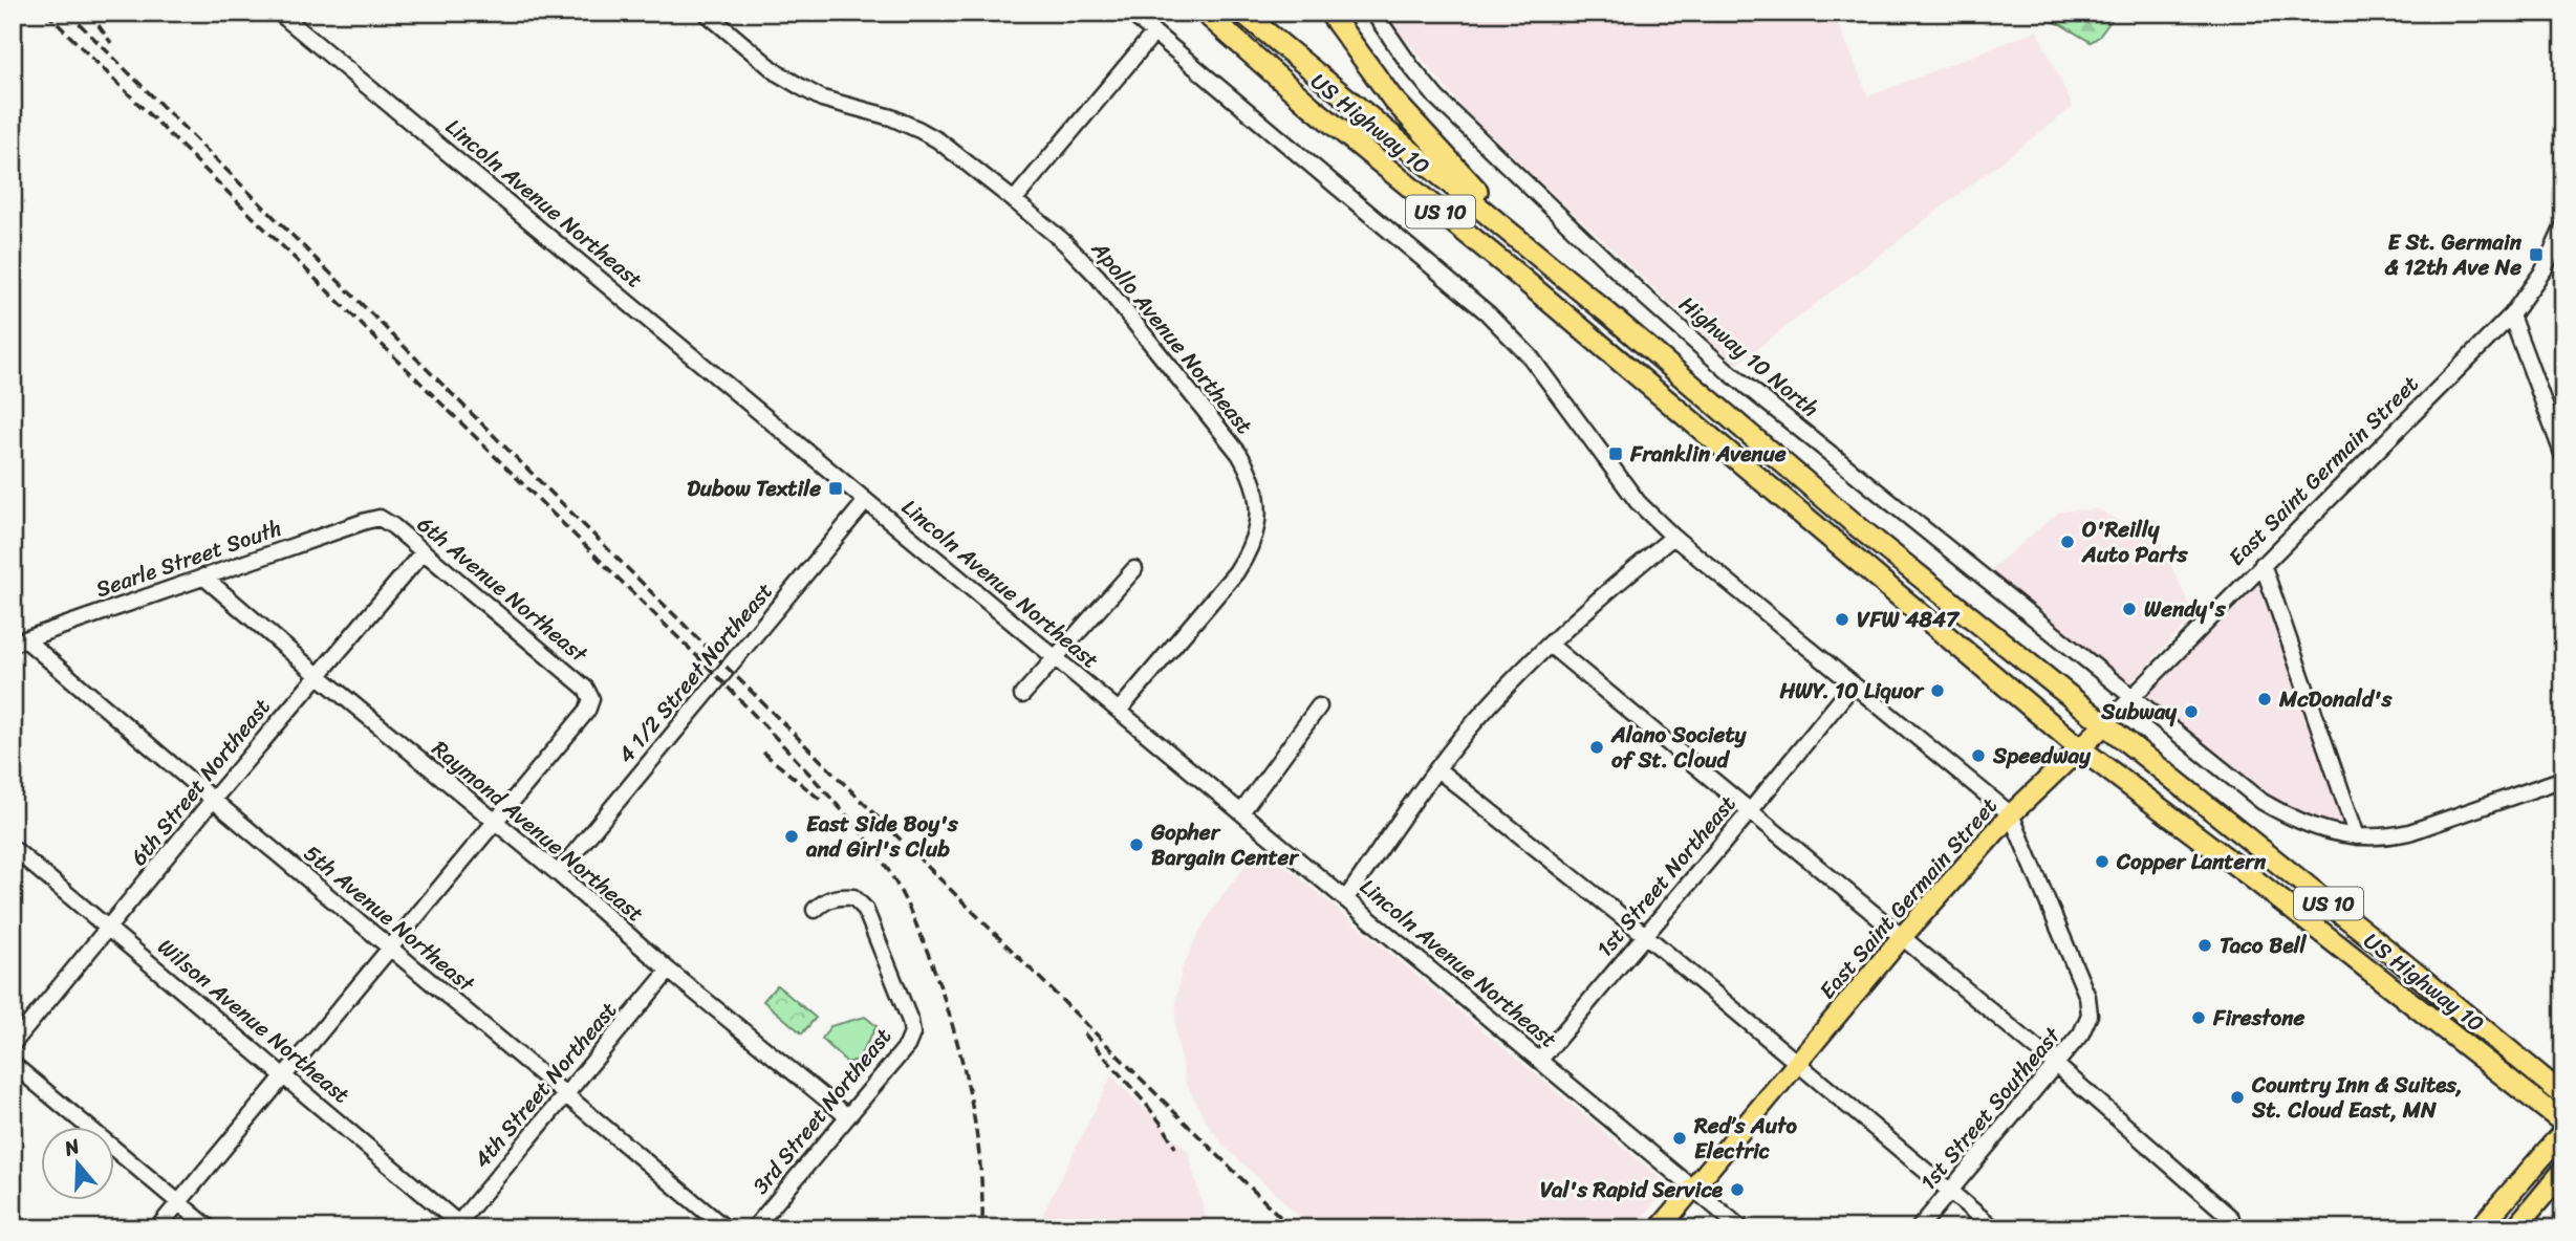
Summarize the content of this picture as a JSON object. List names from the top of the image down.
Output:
{
  "streets": {
    "highway": ["US Highway 10", "US 10"],
    "main road": ["East Saint Germain Street"],
    "street": [
      "Lincoln Avenue Northeast",
      "Apollo Avenue Northeast",
      "Highway 10 North",
      "Searle Street South",
      "6th Avenue Northeast",
      "4 1/2 Street Northeast",
      "6th Street Northeast",
      "Raymond Avenue Northeast",
      "1st Street Northeast",
      "5th Avenue Northeast",
      "Wilson Avenue Northeast",
      "4th Street Northeast",
      "1st Street Southeast",
      "3rd Street Northeast"
    ]
  },
  "crossings": [
    ["US Highway 10", "US 10"],
    ["US Highway 10", "East Saint Germain Street"],
    ["Lincoln Avenue Northeast", "Apollo Avenue Northeast"],
    ["Lincoln Avenue Northeast", "East Saint Germain Street"],
    ["Lincoln Avenue Northeast", "4 1/2 Street Northeast"],
    ["Lincoln Avenue Northeast", "1st Street Northeast"],
    ["US 10", "East Saint Germain Street"],
    ["Highway 10 North", "East Saint Germain Street"],
    ["East Saint Germain Street", "1st Street Southeast"],
    ["Searle Street South", "6th Avenue Northeast"],
    ["Searle Street South", "Raymond Avenue Northeast"],
    ["Searle Street South", "5th Avenue Northeast"],
    ["6th Avenue Northeast", "6th Street Northeast"],
    ["6th Avenue Northeast", "Raymond Avenue Northeast"],
    ["4 1/2 Street Northeast", "Raymond Avenue Northeast"],
    ["6th Street Northeast", "Raymond Avenue Northeast"],
    ["6th Street Northeast", "5th Avenue Northeast"],
    ["6th Street Northeast", "Wilson Avenue Northeast"],
    ["Raymond Avenue Northeast", "4th Street Northeast"],
    ["Raymond Avenue Northeast", "3rd Street Northeast"],
    ["5th Avenue Northeast", "4th Street Northeast"],
    ["Wilson Avenue Northeast", "4th Street Northeast"]
  ],
  "places": {
    "transit": ["E St. Germain & 12th Ave Ne", "Franklin Avenue", "Dubow Textile"],
    "other": [
      "O'Reilly Auto Parts",
      "Wendy's",
      "VFW 4847",
      "HWY. 10 Liquor",
      "McDonald's",
      "Subway",
      "Alano Society of St. Cloud",
      "Speedway",
      "East Side Boy's and Girl's Club",
      "Gopher Bargain Center",
      "Copper Lantern",
      "Taco Bell",
      "Firestone",
      "Country Inn & Suites, St. Cloud East, MN",
      "Red’s Auto Electric",
      "Val's Rapid Service"
    ]
  },
  "north": "top"
}
